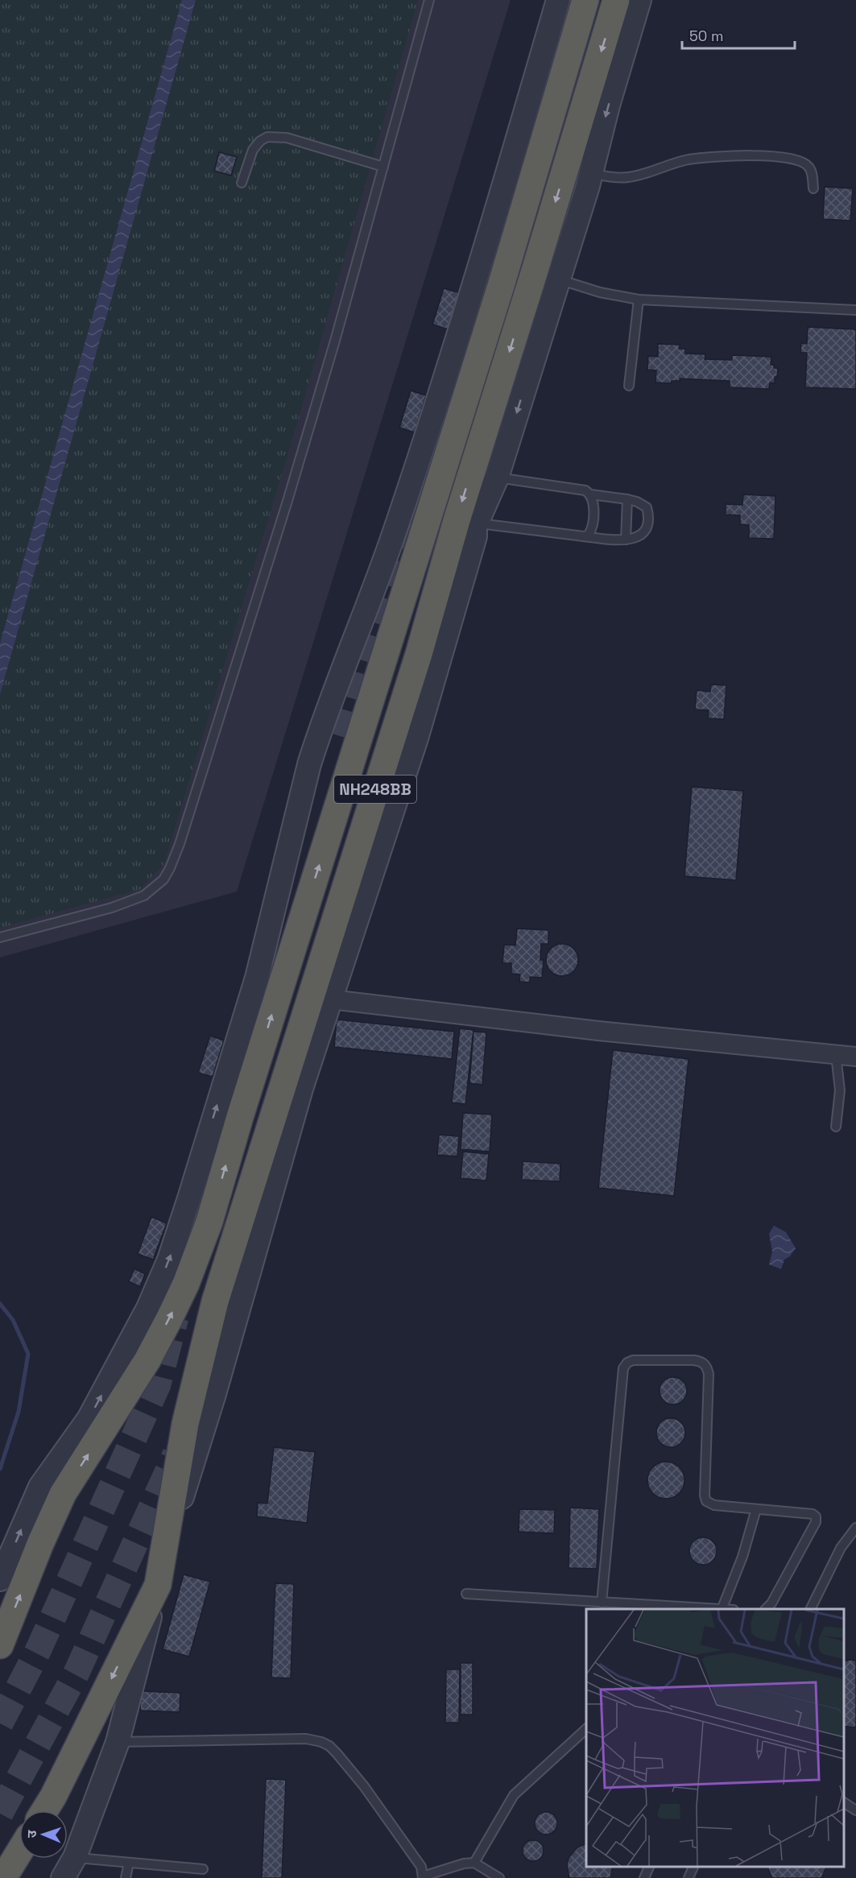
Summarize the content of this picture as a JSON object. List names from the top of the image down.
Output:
{
  "streets": {
    "highway": ["NH248BB"]
  },
  "scale_bar": "50 m",
  "north": "left"
}
